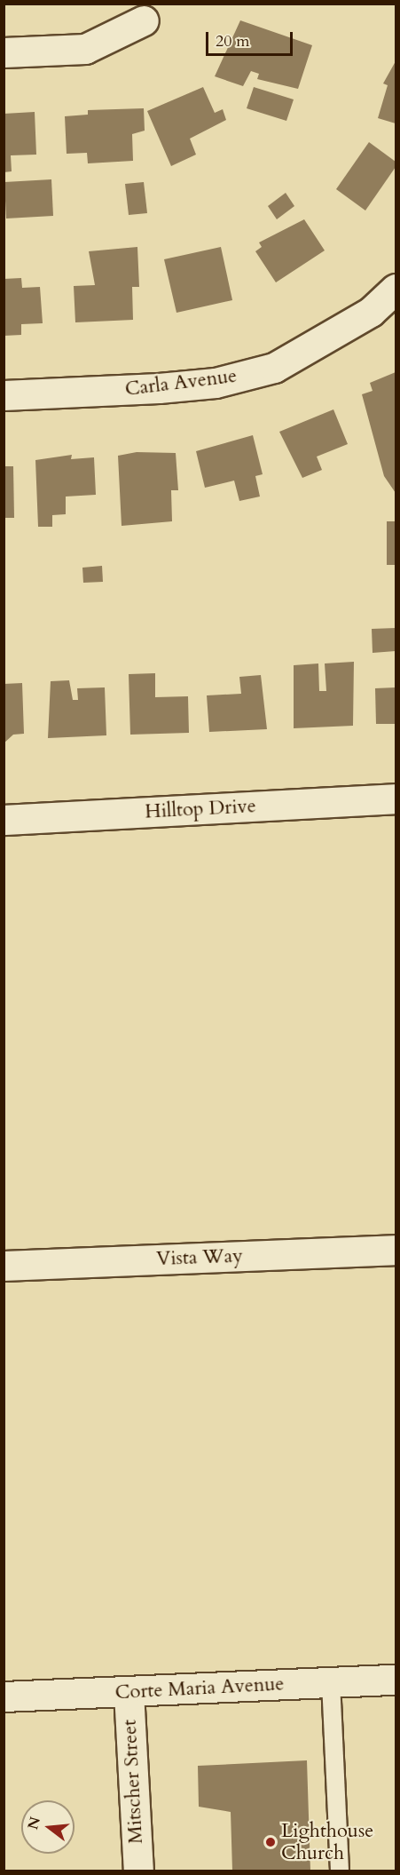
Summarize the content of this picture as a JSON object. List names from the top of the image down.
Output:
{
  "streets": {
    "street": [
      "Carla Avenue",
      "Hilltop Drive",
      "Vista Way",
      "Corte Maria Avenue",
      "Mitscher Street"
    ]
  },
  "crossings": [
    ["Corte Maria Avenue", "Mitscher Street"]
  ],
  "places": ["Lighthouse Church"],
  "scale_bar": "20 m",
  "north": "left"
}
